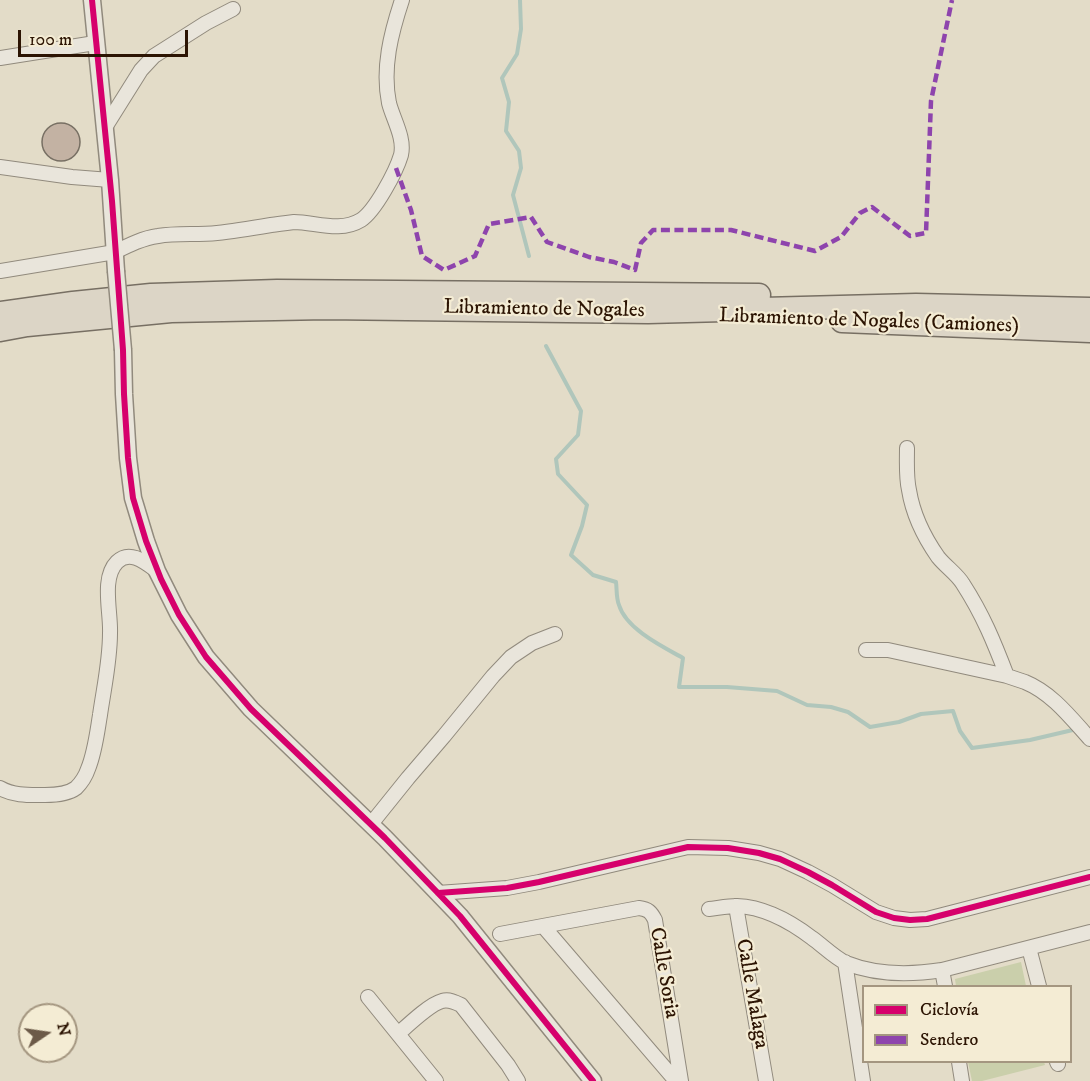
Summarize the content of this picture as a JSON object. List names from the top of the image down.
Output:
{
  "streets": {
    "highway": ["Libramiento de Nogales", "Libramiento de Nogales (Camiones)"],
    "street": ["Calle Soria", "Calle Malaga"]
  },
  "crossings": [
    ["Libramiento de Nogales", "Libramiento de Nogales (Camiones)"]
  ],
  "legend": ["Ciclovía", "Sendero"],
  "scale_bar": "100 m",
  "north": "right"
}
